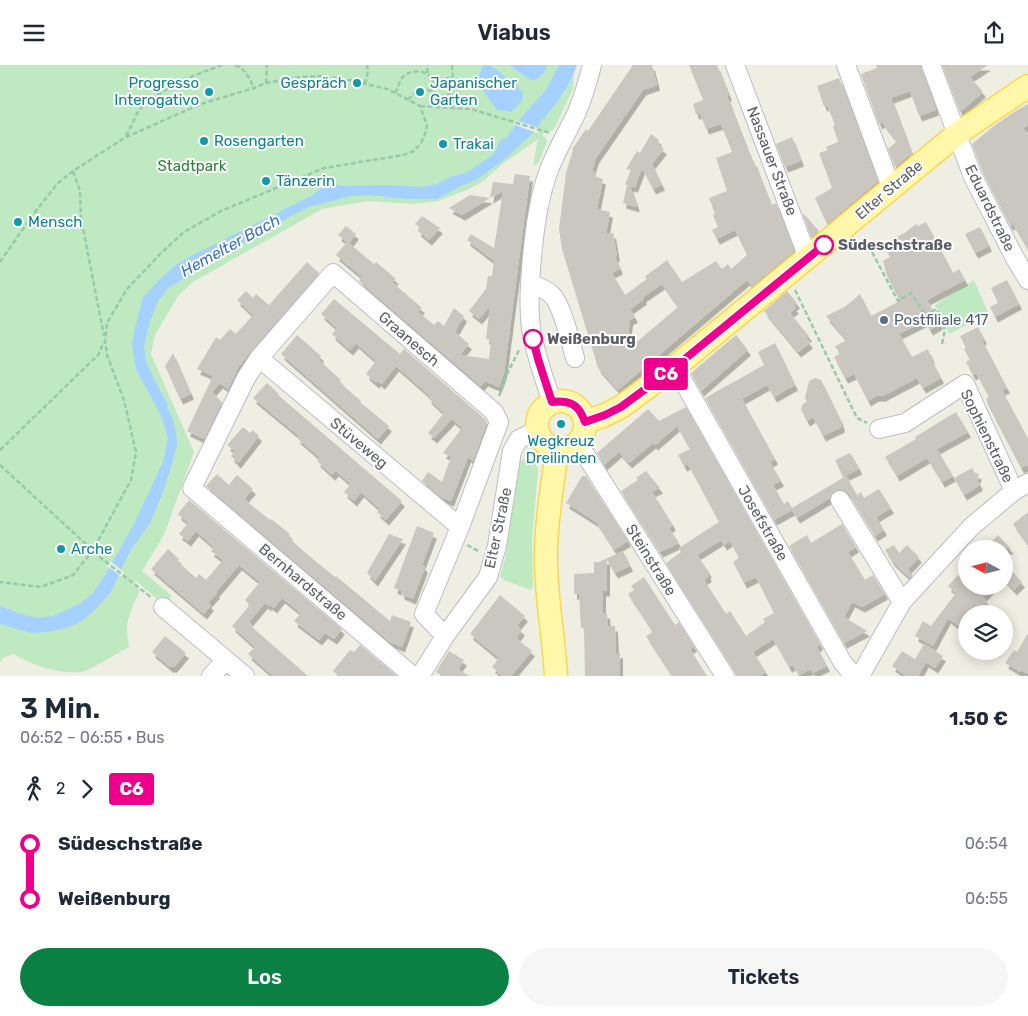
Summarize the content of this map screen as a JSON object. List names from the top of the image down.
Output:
{
  "streets": {
    "main road": ["Elter Straße"],
    "street": [
      "Nassauer Straße",
      "Eduardstraße",
      "Graanesch",
      "Sophienstraße",
      "Stüveweg",
      "Josefstraße",
      "Steinstraße",
      "Bernhardstraße"
    ]
  },
  "crossings": [
    ["Nassauer Straße", "Elter Straße"],
    ["Elter Straße", "Eduardstraße"],
    ["Elter Straße", "Josefstraße"],
    ["Elter Straße", "Steinstraße"],
    ["Graanesch", "Stüveweg"],
    ["Graanesch", "Bernhardstraße"]
  ],
  "water": ["Hemelter Bach"],
  "parks": ["Stadtpark"],
  "places": [
    "Gespräch",
    "Progresso Interogativo",
    "Japanischer Garten",
    "Rosengarten",
    "Trakai",
    "Tänzerin",
    "Mensch",
    "Südeschstraße",
    "Postfiliale 417",
    "Weißenburg",
    "Wegkreuz Dreilinden",
    "Arche"
  ],
  "lines": ["bus line C6"],
  "north": "left",
  "page": {
    "header": "Viabus",
    "on_map": "C6",
    "heading": ["3 Min.", "06:52 – 06:55 · Bus", "1.50 €"],
    "legs": ["2", "C6"],
    "list": [
      {
        "name": "Südeschstraße",
        "value": "06:54"
      },
      {
        "name": "Weißenburg",
        "value": "06:55"
      }
    ],
    "buttons": ["Los", "Tickets"]
  }
}
